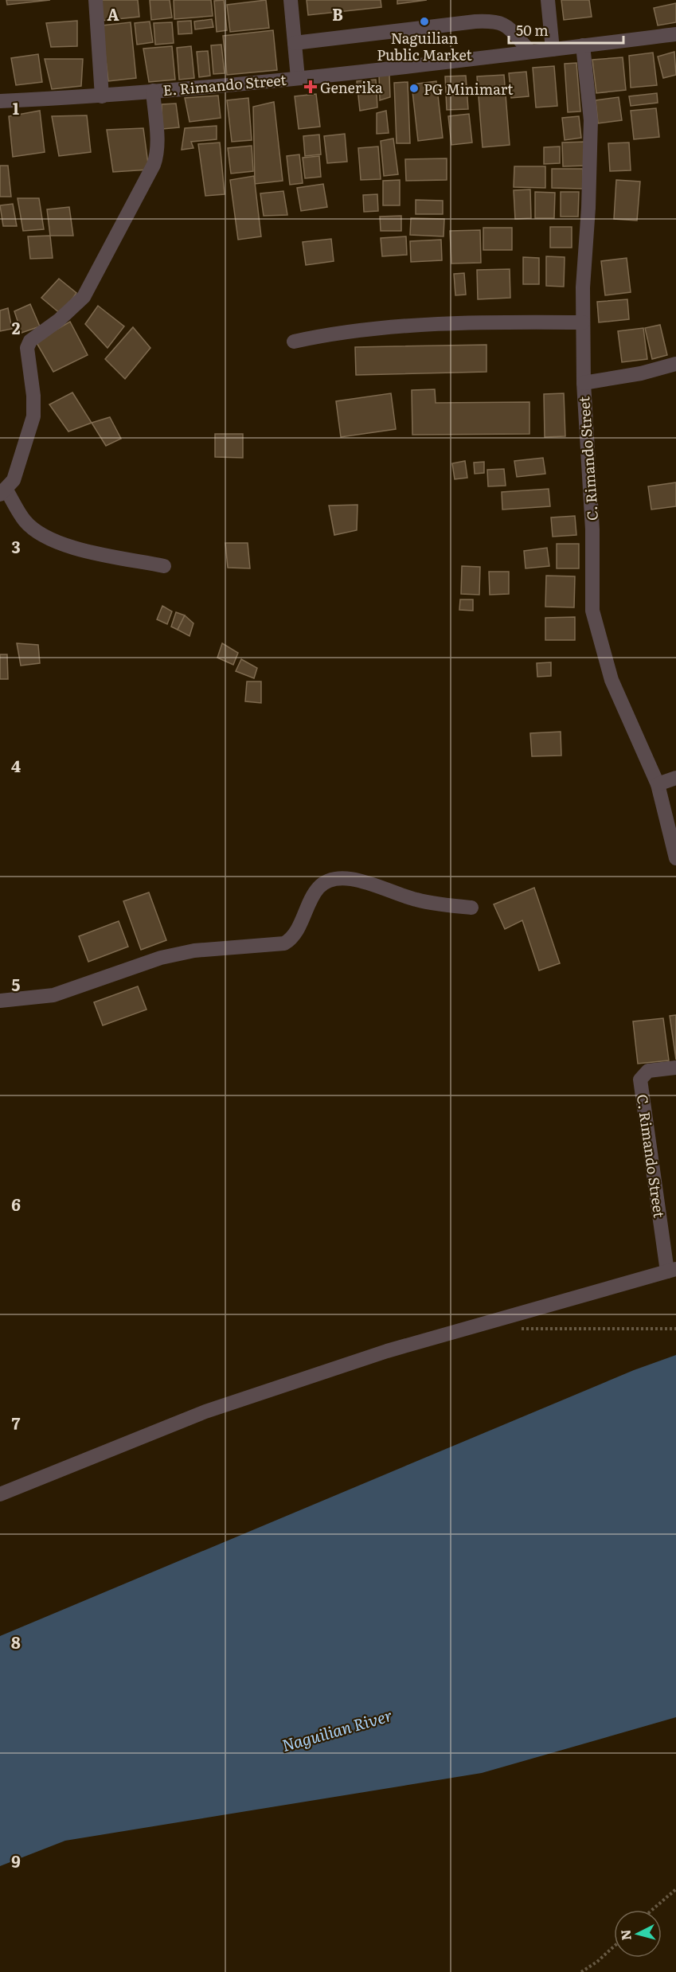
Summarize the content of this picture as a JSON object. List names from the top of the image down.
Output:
{
  "streets": {
    "street": ["E. Rimando Street", "C. Rimando Street"]
  },
  "crossings": [
    ["E. Rimando Street", "C. Rimando Street"]
  ],
  "water": ["Naguilian River"],
  "places": {
    "other": ["Naguilian Public Market", "PG Minimart"],
    "health": ["Generika"]
  },
  "scale_bar": "50 m",
  "north": "left",
  "grid": {
    "columns": ["A", "B"],
    "rows": [
      "1",
      "2",
      "3",
      "4",
      "5",
      "6",
      "7",
      "8",
      "9"
    ]
  }
}
